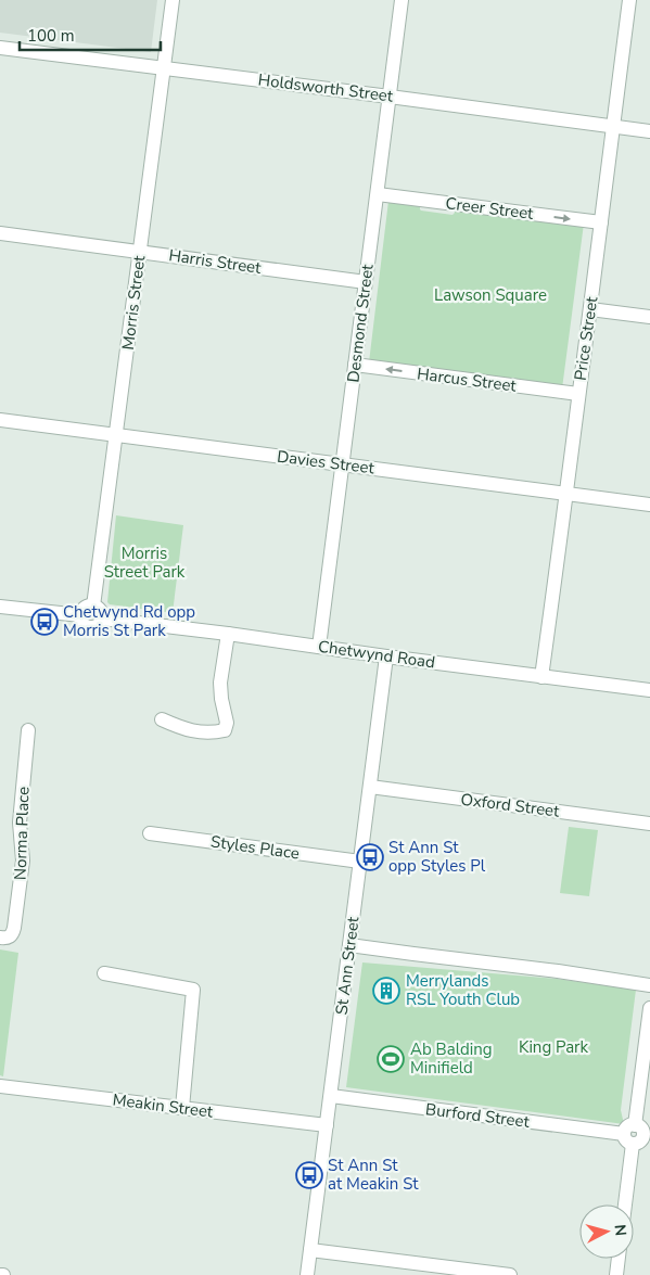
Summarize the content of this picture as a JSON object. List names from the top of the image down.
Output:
{
  "streets": {
    "street": [
      "Holdsworth Street",
      "Creer Street",
      "Harris Street",
      "Morris Street",
      "Desmond Street",
      "Price Street",
      "Harcus Street",
      "Davies Street",
      "Chetwynd Road",
      "Oxford Street",
      "Norma Place",
      "Styles Place",
      "St Ann Street",
      "Meakin Street",
      "Burford Street"
    ]
  },
  "crossings": [
    ["Holdsworth Street", "Morris Street"],
    ["Holdsworth Street", "Desmond Street"],
    ["Holdsworth Street", "Price Street"],
    ["Creer Street", "Desmond Street"],
    ["Creer Street", "Price Street"],
    ["Harris Street", "Morris Street"],
    ["Harris Street", "Desmond Street"],
    ["Morris Street", "Davies Street"],
    ["Morris Street", "Chetwynd Road"],
    ["Desmond Street", "Harcus Street"],
    ["Desmond Street", "Davies Street"],
    ["Desmond Street", "Chetwynd Road"],
    ["Price Street", "Harcus Street"],
    ["Price Street", "Davies Street"],
    ["Price Street", "Chetwynd Road"],
    ["Chetwynd Road", "St Ann Street"],
    ["Oxford Street", "St Ann Street"],
    ["Styles Place", "St Ann Street"],
    ["St Ann Street", "Meakin Street"],
    ["St Ann Street", "Burford Street"]
  ],
  "one_way": ["Creer Street", "Harcus Street"],
  "parks": ["Lawson Square", "Morris Street Park", "King Park"],
  "places": {
    "bus stop": ["Chetwynd Rd opp Morris St Park", "St Ann St opp Styles Pl", "St Ann St at Meakin St"],
    "building": ["Merrylands RSL Youth Club"],
    "sports": ["Ab Balding Minifield"]
  },
  "scale_bar": "100 m",
  "north": "right"
}
